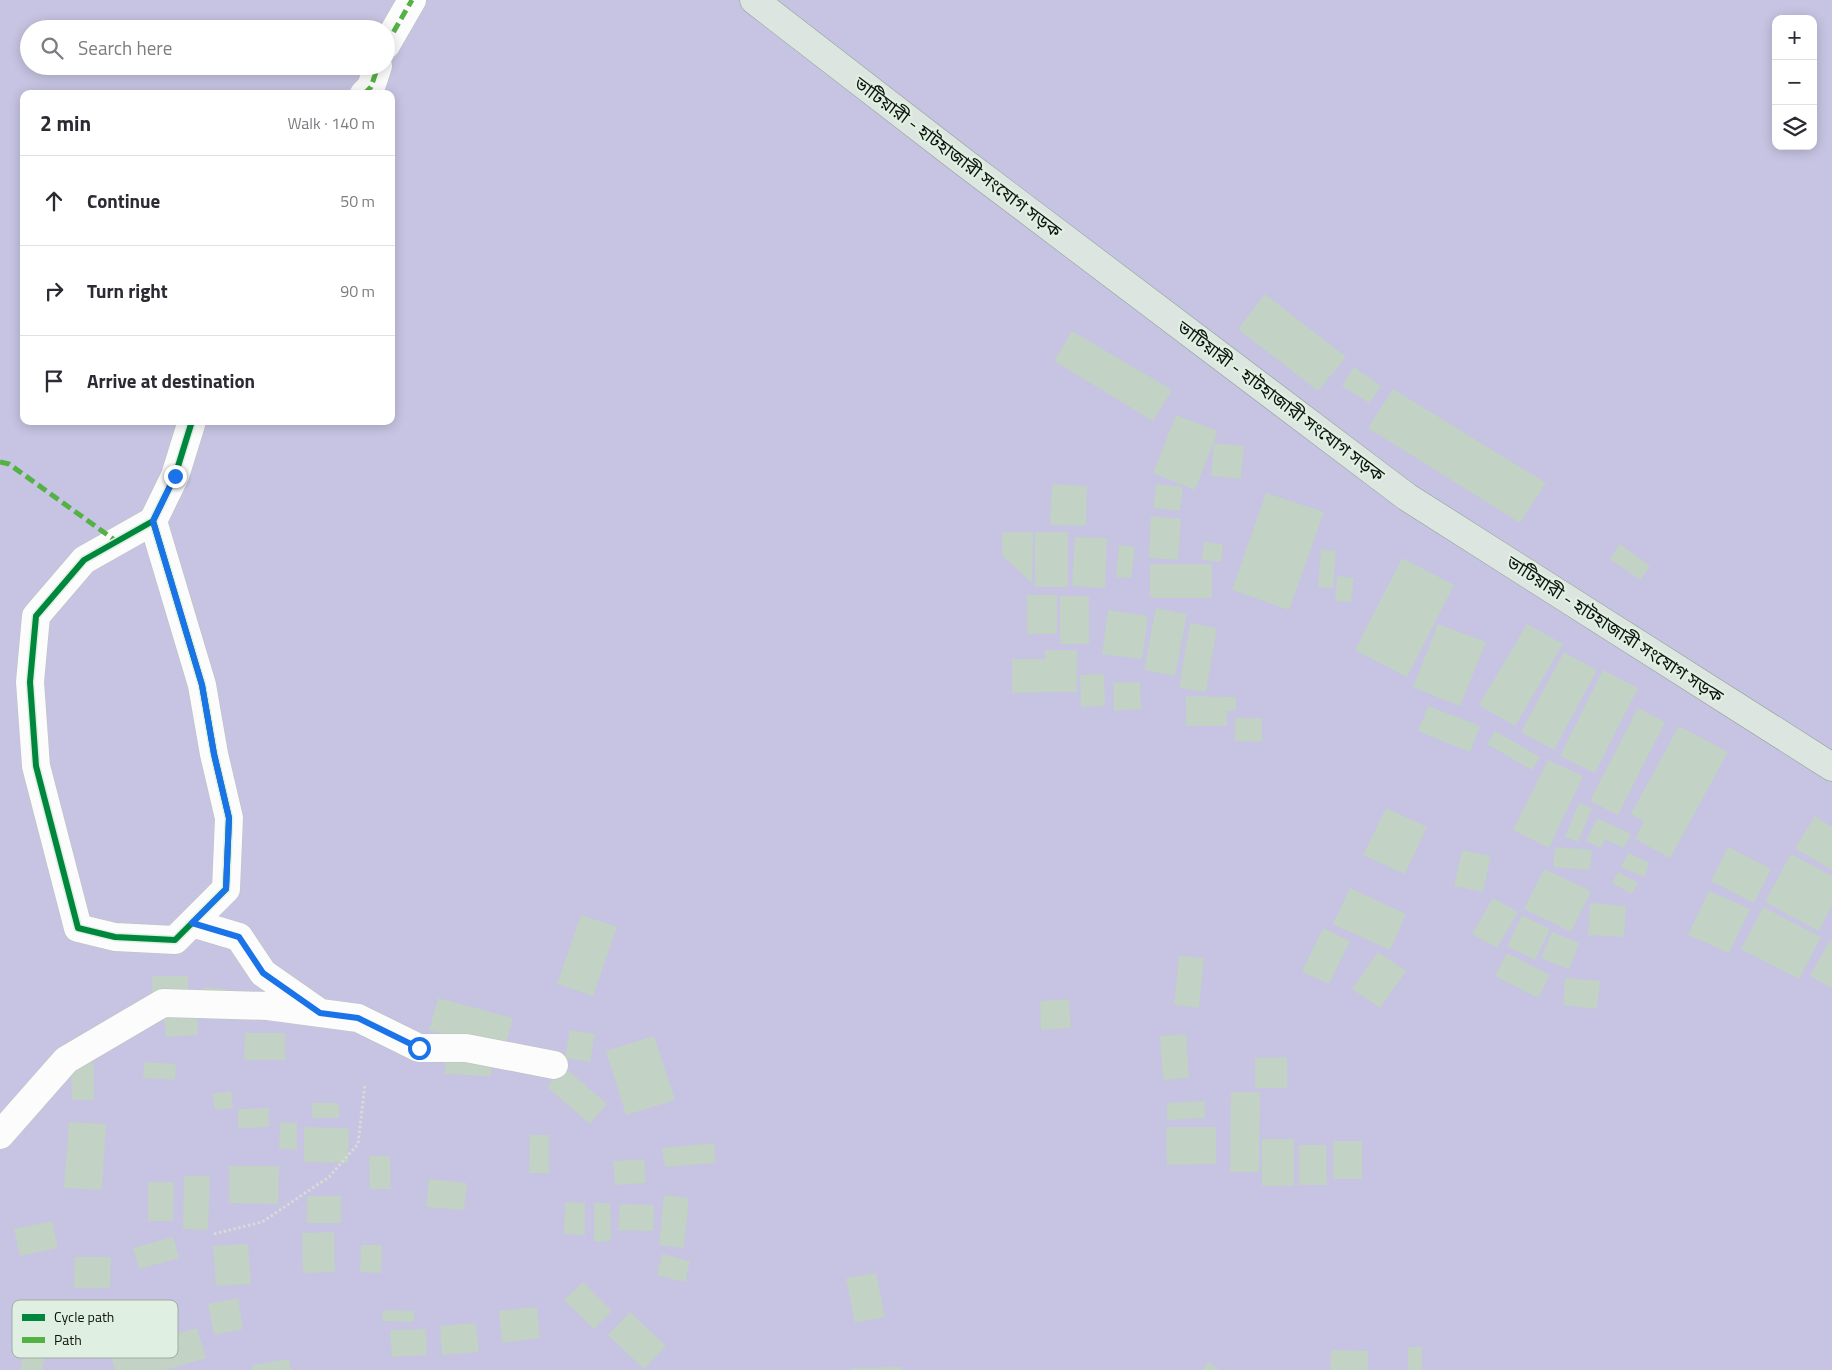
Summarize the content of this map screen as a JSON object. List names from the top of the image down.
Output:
{
  "streets": {
    "main road": ["ভাটিয়ারী - হাটহাজারী সংযোগ সড়ক"]
  },
  "legend": ["Cycle path", "Path"],
  "page": {
    "map_buttons": ["+", "−"],
    "search": "Search here",
    "heading": ["2 min", "Walk · 140 m"],
    "list": [
      ["Continue", "50 m"],
      ["Turn right", "90 m"],
      "Arrive at destination"
    ]
  }
}
